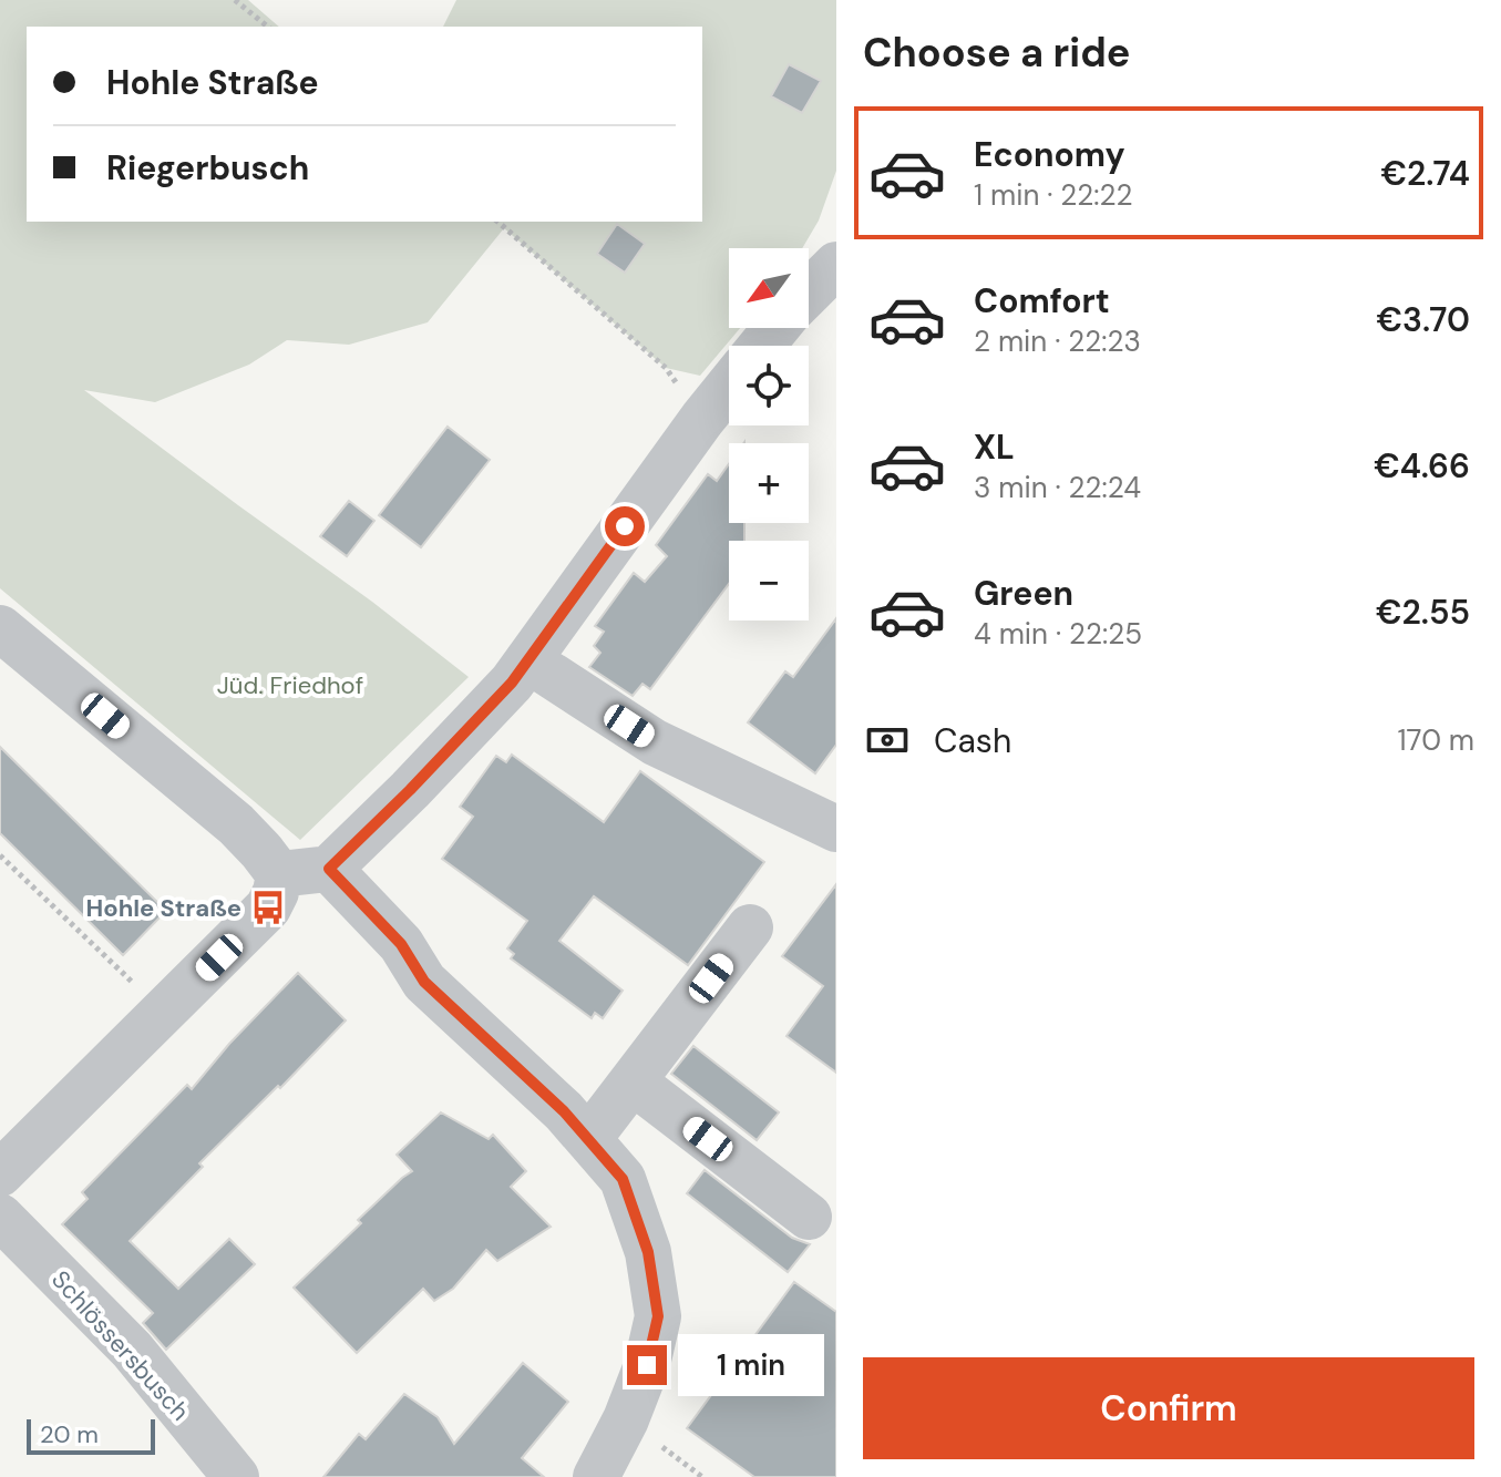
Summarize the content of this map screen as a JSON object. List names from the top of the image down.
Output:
{
  "streets": {
    "street": ["Schlössersbusch"]
  },
  "parks": ["Jüd. Friedhof"],
  "places": {
    "bus stop": ["Hohle Straße"]
  },
  "scale_bar": "20 m",
  "north": "bottom left",
  "page": {
    "heading": "Choose a ride",
    "banner": ["Hohle Straße", "Riegerbusch"],
    "list": [
      {
        "name": "Economy",
        "note": "1 min · 22:22",
        "value": "€2.74"
      },
      {
        "name": "Comfort",
        "note": "2 min · 22:23",
        "value": "€3.70"
      },
      {
        "name": "XL",
        "note": "3 min · 22:24",
        "value": "€4.66"
      },
      {
        "name": "Green",
        "note": "4 min · 22:25",
        "value": "€2.55"
      }
    ],
    "map_buttons": ["+", "−"],
    "pay": ["Cash", "170 m"],
    "bubble": "1 min",
    "buttons": "Confirm",
    "scale": "20 m"
  }
}
